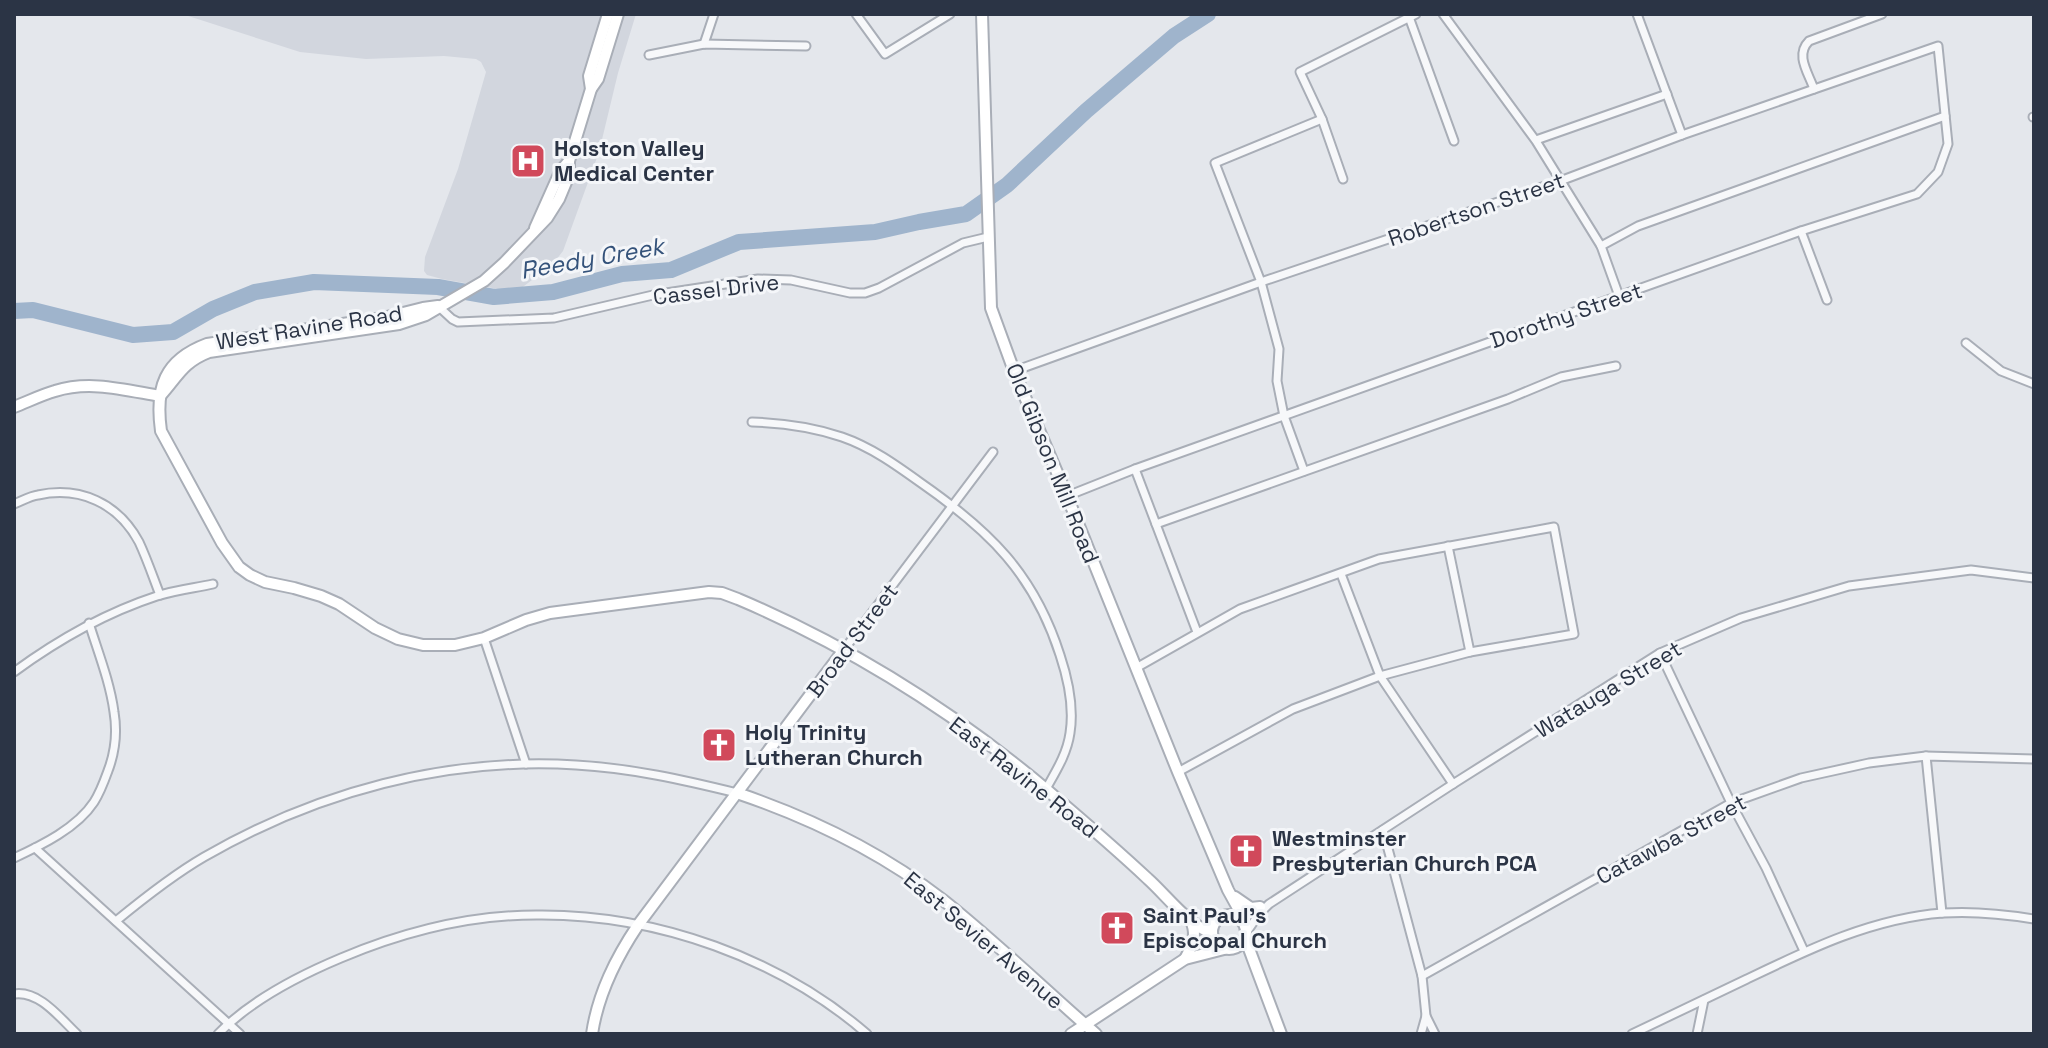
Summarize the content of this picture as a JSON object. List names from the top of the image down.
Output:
{
  "streets": {
    "street": [
      "Robertson Street",
      "Cassel Drive",
      "Dorothy Street",
      "West Ravine Road",
      "Old Gibson Mill Road",
      "Broad Street",
      "Watauga Street",
      "East Ravine Road",
      "Catawba Street",
      "East Sevier Avenue"
    ]
  },
  "crossings": [
    ["Robertson Street", "Dorothy Street"],
    ["Robertson Street", "Old Gibson Mill Road"],
    ["Cassel Drive", "West Ravine Road"],
    ["Cassel Drive", "Old Gibson Mill Road"],
    ["Dorothy Street", "Old Gibson Mill Road"],
    ["Old Gibson Mill Road", "Watauga Street"],
    ["Old Gibson Mill Road", "East Ravine Road"],
    ["Broad Street", "East Ravine Road"],
    ["Broad Street", "East Sevier Avenue"],
    ["Watauga Street", "East Ravine Road"]
  ],
  "water": ["Reedy Creek"],
  "places": {
    "hospital": ["Holston Valley Medical Center"],
    "church": ["Holy Trinity Lutheran Church", "Westminster Presbyterian Church PCA", "Saint Paul's Episcopal Church"]
  }
}
